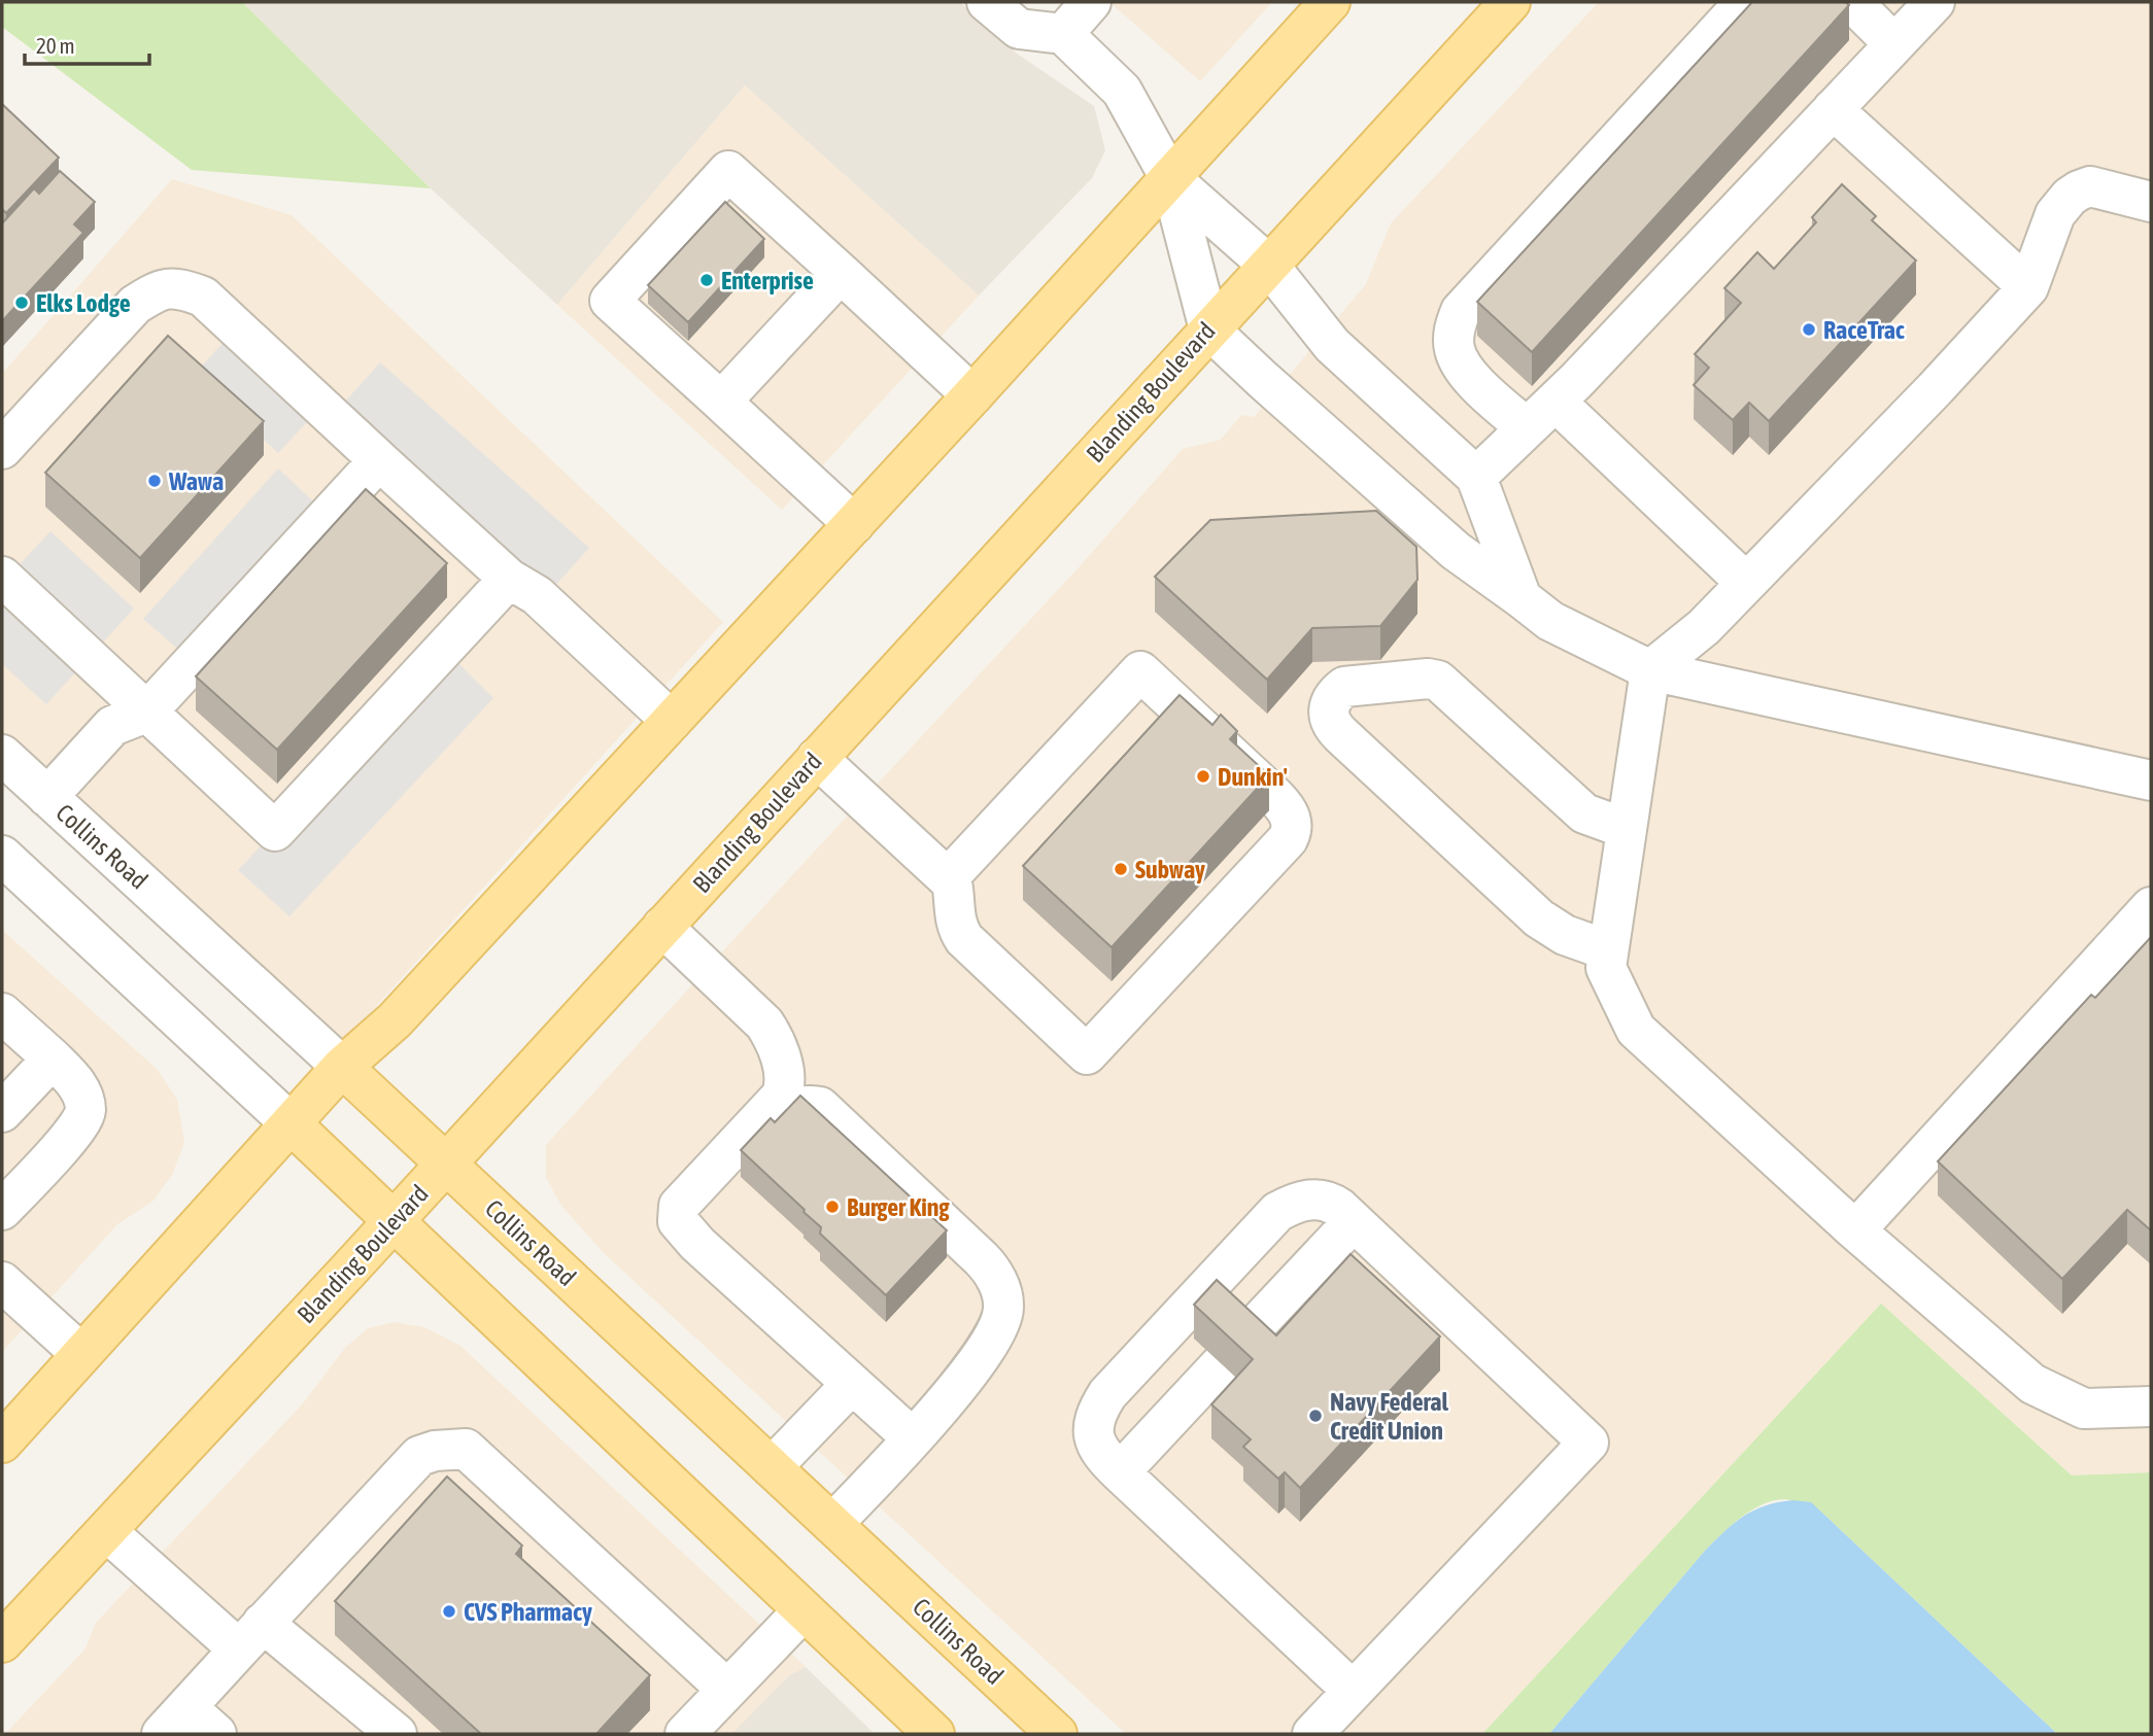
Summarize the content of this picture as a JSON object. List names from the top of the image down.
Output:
{
  "streets": {
    "main road": ["Blanding Boulevard", "Collins Road"]
  },
  "crossings": [
    ["Blanding Boulevard", "Collins Road"]
  ],
  "places": [
    "Enterprise",
    "Elks Lodge",
    "RaceTrac",
    "Wawa",
    "Dunkin'",
    "Subway",
    "Burger King",
    "Navy Federal Credit Union",
    "CVS Pharmacy"
  ],
  "scale_bar": "20 m"
}
